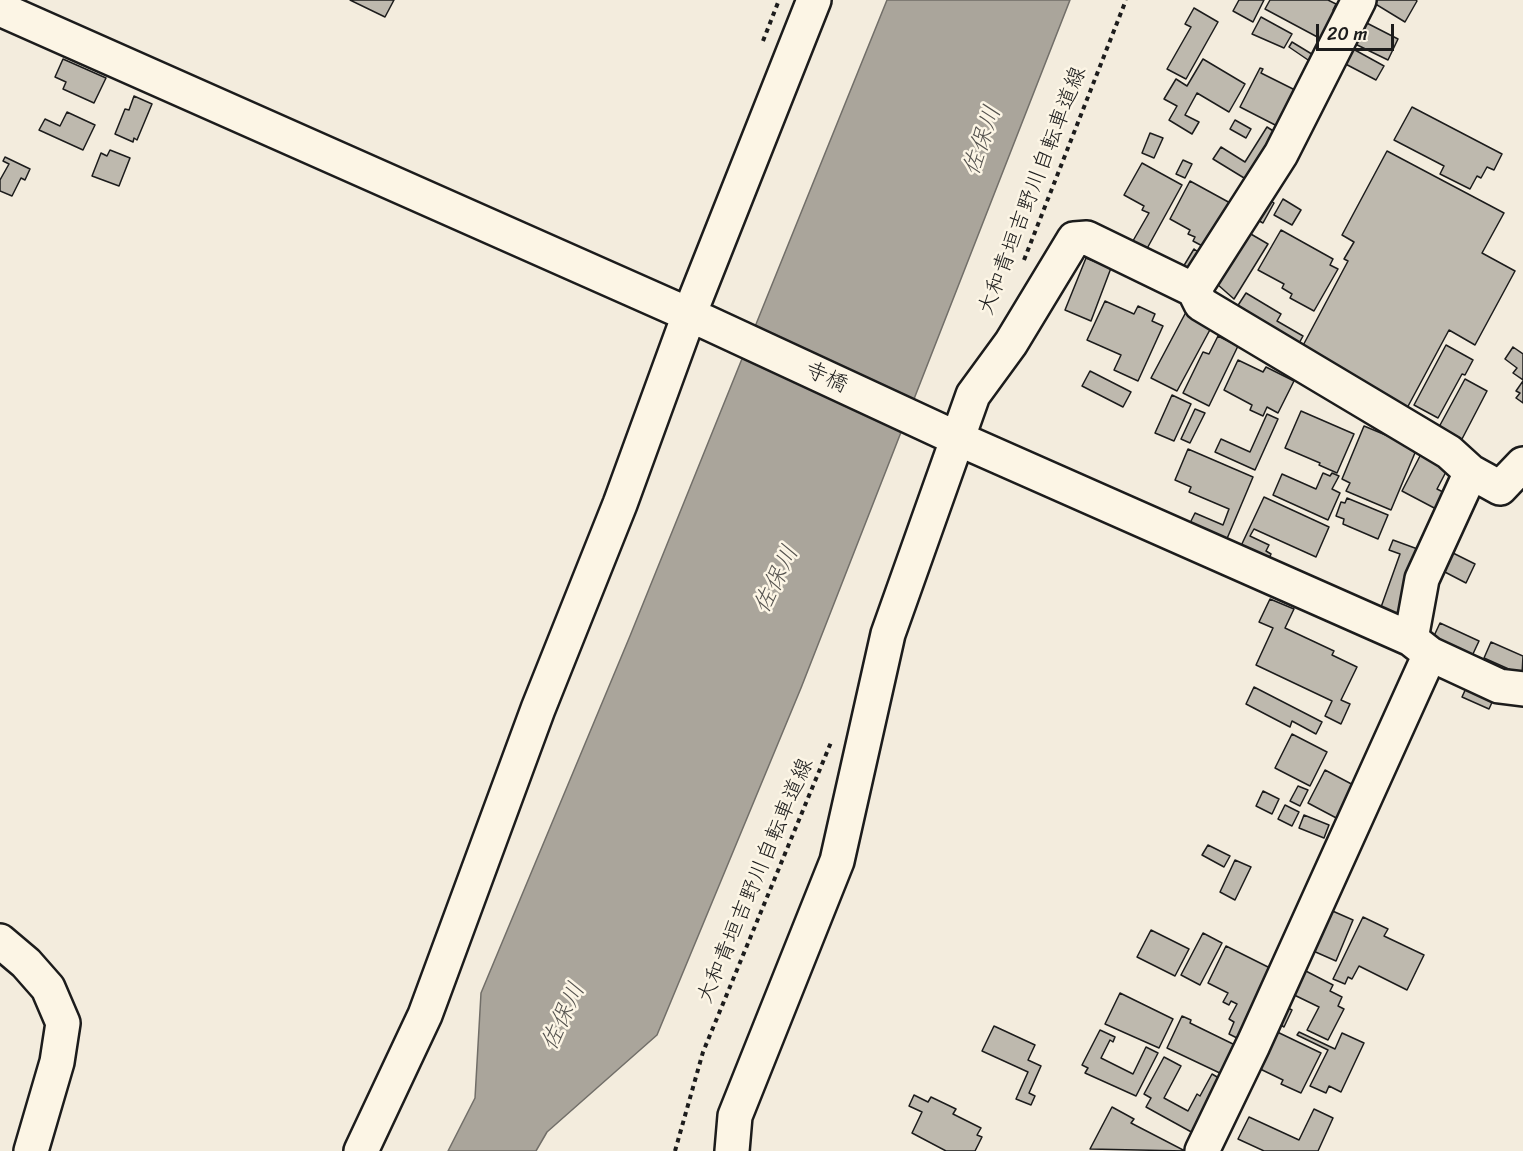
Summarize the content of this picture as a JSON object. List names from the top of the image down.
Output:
{
  "streets": {
    "street": ["寺橋"],
    "path": ["大和青垣吉野川自転車道線"]
  },
  "water": ["佐保川"],
  "scale_bar": "20 m"
}
